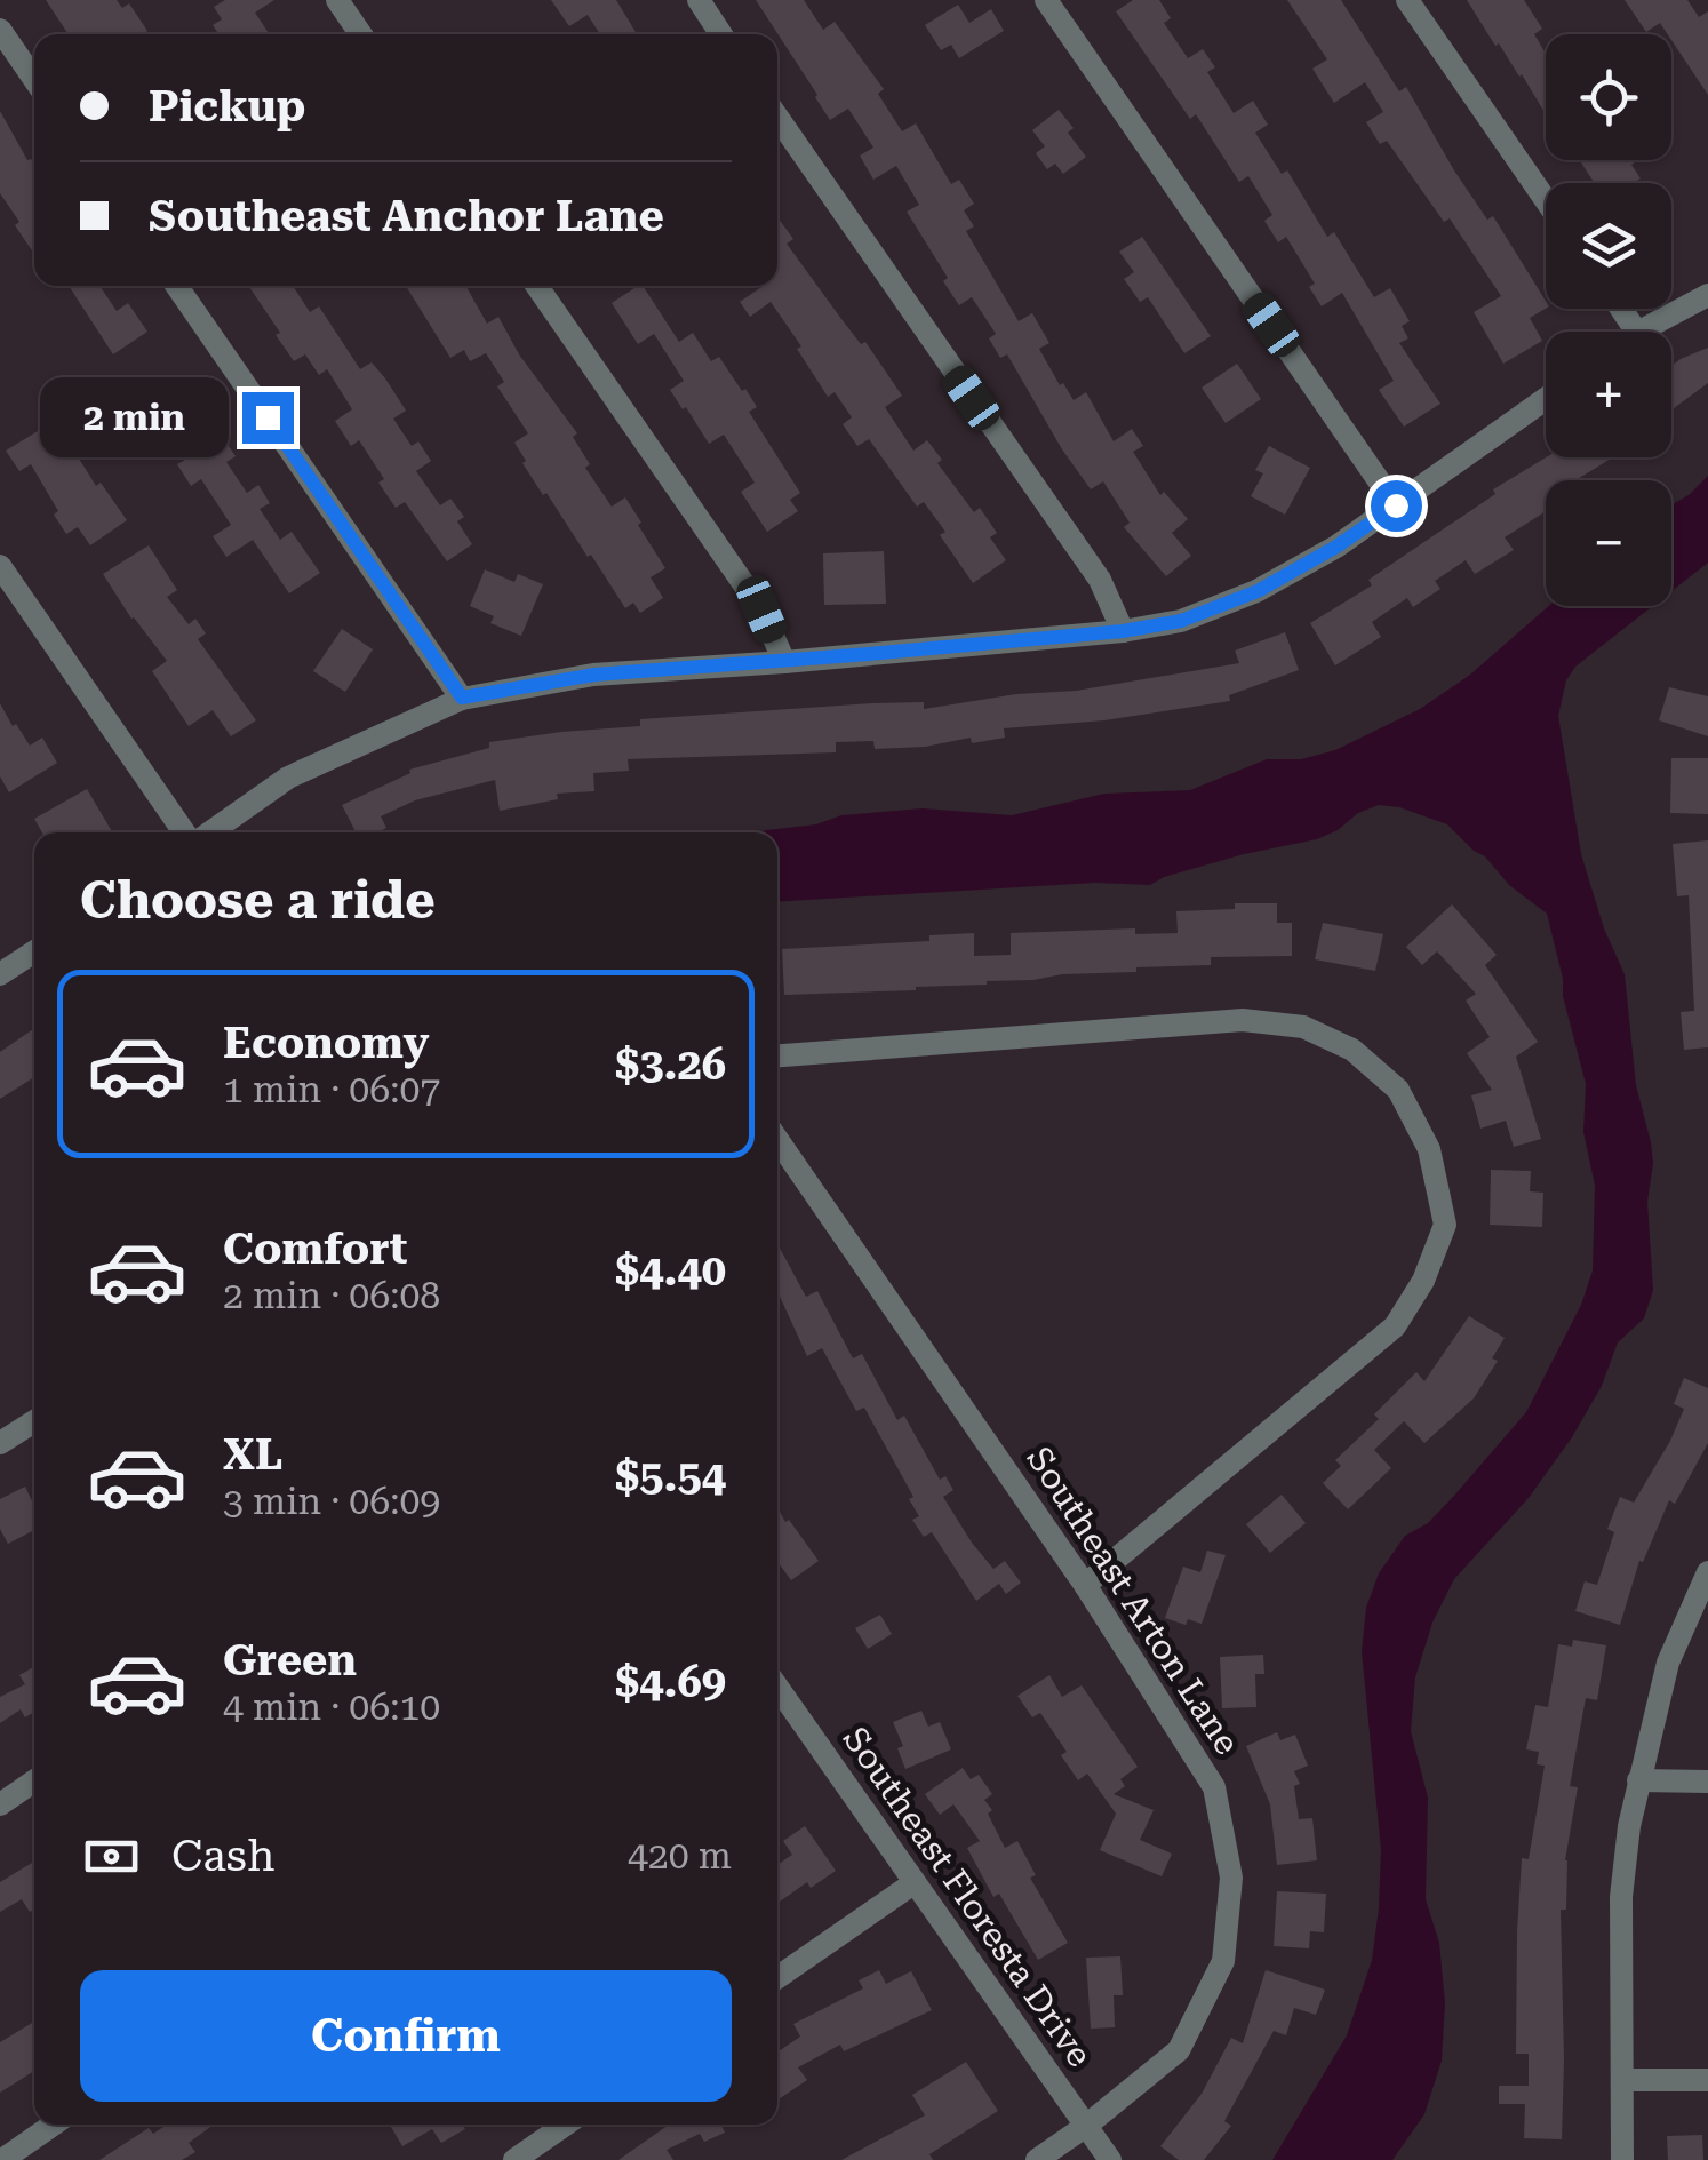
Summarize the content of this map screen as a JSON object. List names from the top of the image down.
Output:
{
  "streets": {
    "street": ["Southeast Arton Lane", "Southeast Floresta Drive"]
  },
  "crossings": [
    ["Southeast Arton Lane", "Southeast Floresta Drive"]
  ],
  "page": {
    "map_buttons": ["+", "−"],
    "banner": ["Pickup", "Southeast Anchor Lane"],
    "bubble": "2 min",
    "heading": "Choose a ride",
    "list": [
      {
        "name": "Economy",
        "note": "1 min · 06:07",
        "value": "$3.26"
      },
      {
        "name": "Comfort",
        "note": "2 min · 06:08",
        "value": "$4.40"
      },
      {
        "name": "XL",
        "note": "3 min · 06:09",
        "value": "$5.54"
      },
      {
        "name": "Green",
        "note": "4 min · 06:10",
        "value": "$4.69"
      }
    ],
    "pay": ["Cash", "420 m"],
    "buttons": "Confirm"
  }
}
